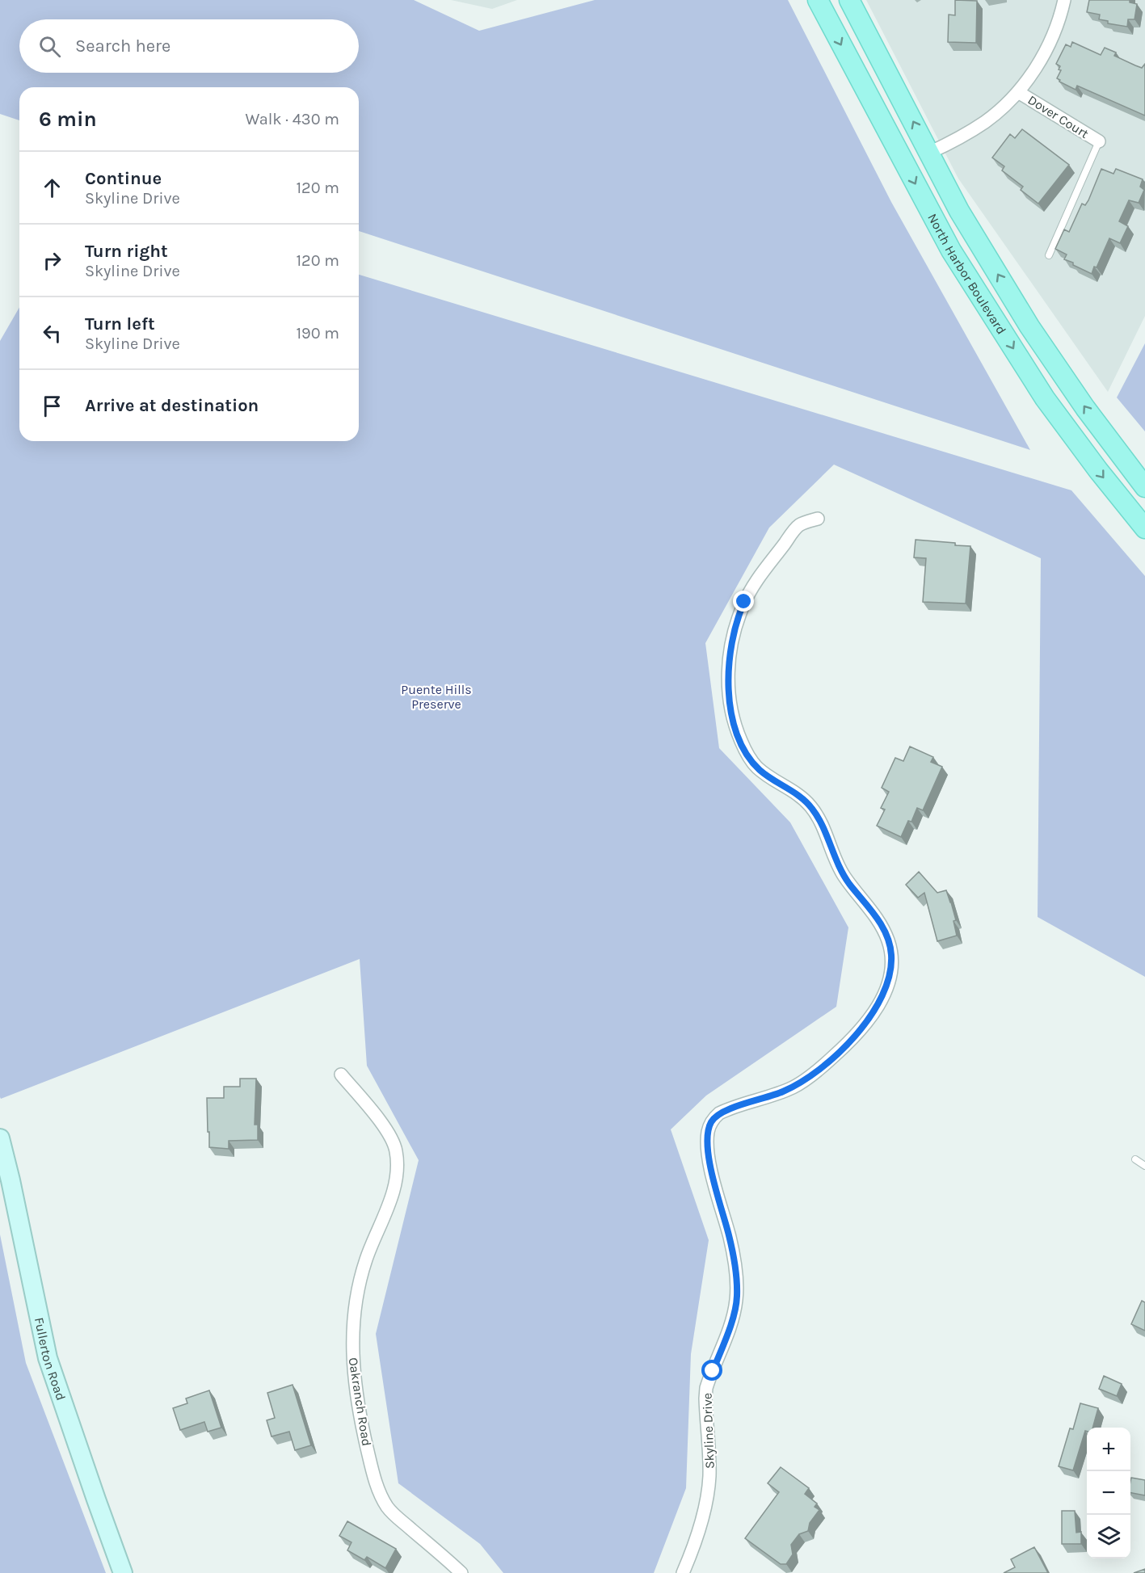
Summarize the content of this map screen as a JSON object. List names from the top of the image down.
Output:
{
  "streets": {
    "main road": ["North Harbor Boulevard"],
    "street": [
      "Dover Court",
      "Fullerton Road",
      "Oakranch Road",
      "Skyline Drive"
    ]
  },
  "parks": ["Puente Hills Preserve"],
  "page": {
    "search": "Search here",
    "heading": ["6 min", "Walk · 430 m"],
    "list": [
      ["Continue", "Skyline Drive", "120 m"],
      ["Turn right", "Skyline Drive", "120 m"],
      ["Turn left", "Skyline Drive", "190 m"],
      "Arrive at destination"
    ],
    "map_buttons": ["+", "−"]
  }
}
